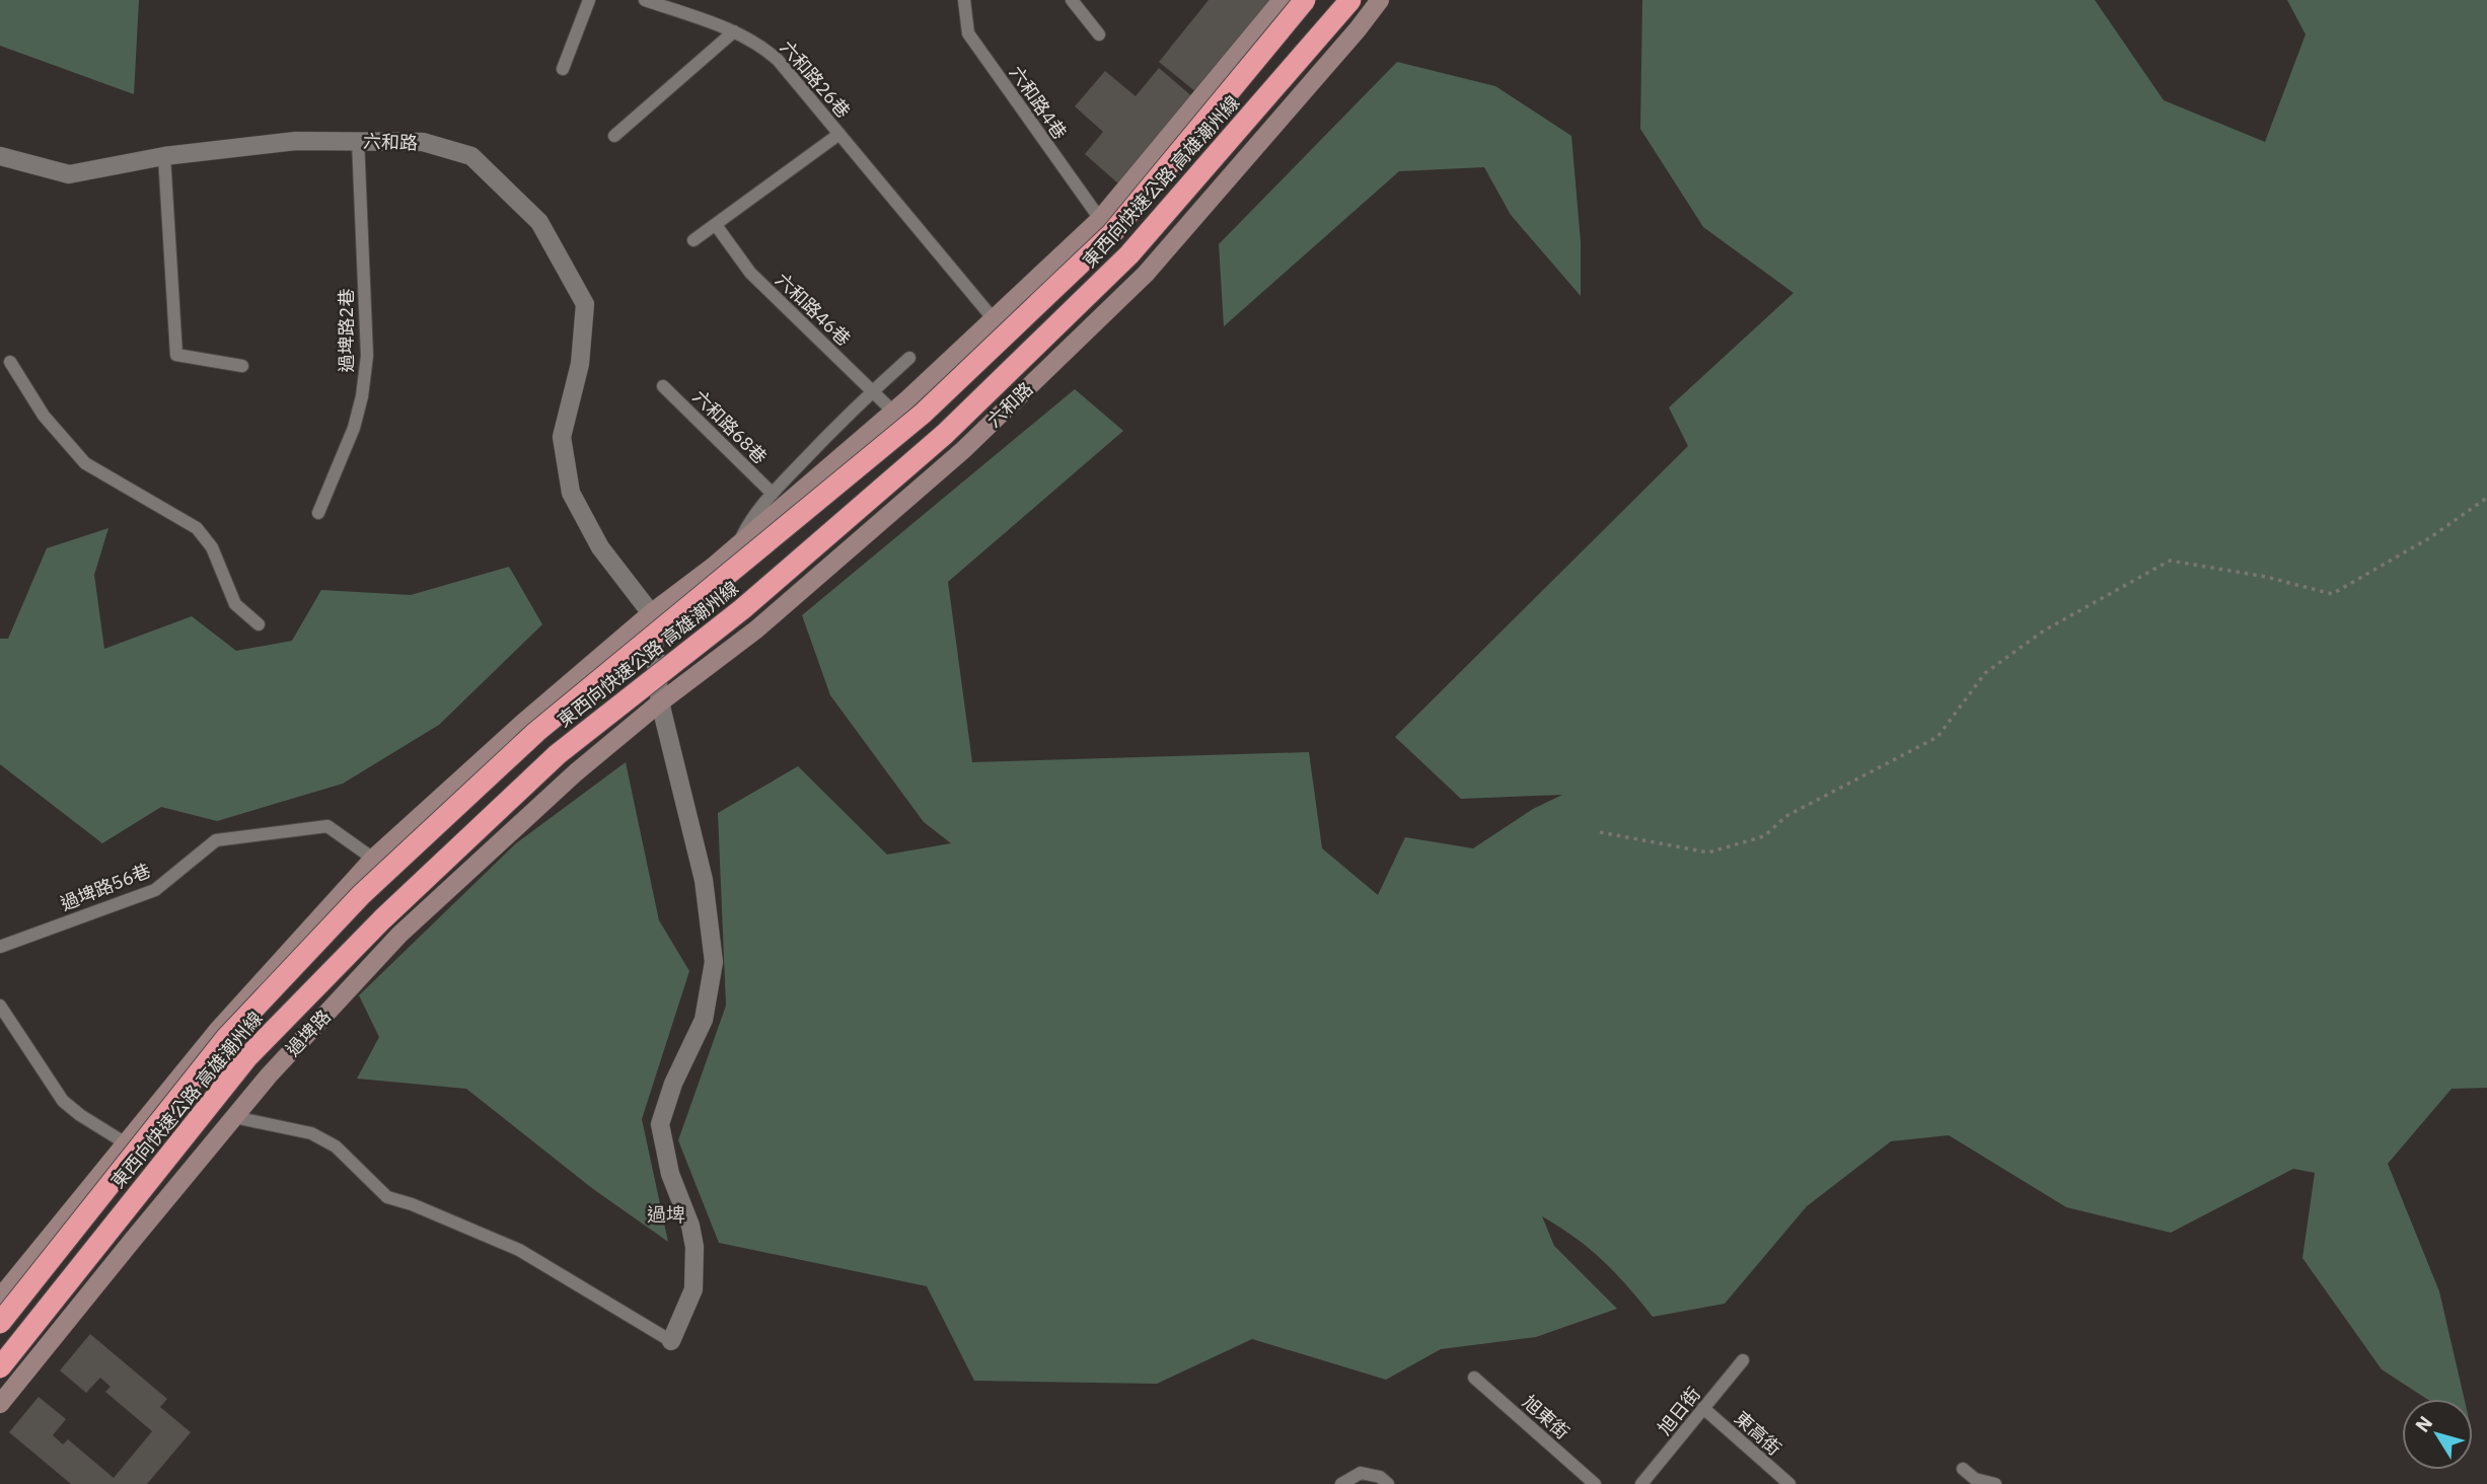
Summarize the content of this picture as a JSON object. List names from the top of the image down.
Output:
{
  "streets": {
    "highway": ["東西向快速公路 高雄潮州線"],
    "main road": ["六和路", "過埤路"],
    "lane": [
      "六和路26巷",
      "六和路4巷",
      "六和路46巷",
      "過埤路2巷",
      "六和路68巷",
      "過埤路56巷",
      "旭日街",
      "旭東街",
      "東高街"
    ]
  },
  "crossings": [
    ["六和路26巷", "六和路46巷"],
    ["六和路", "過埤路2巷"],
    ["六和路", "過埤路"],
    ["旭日街", "東高街"]
  ],
  "districts": ["過埤"],
  "north": "top left"
}
